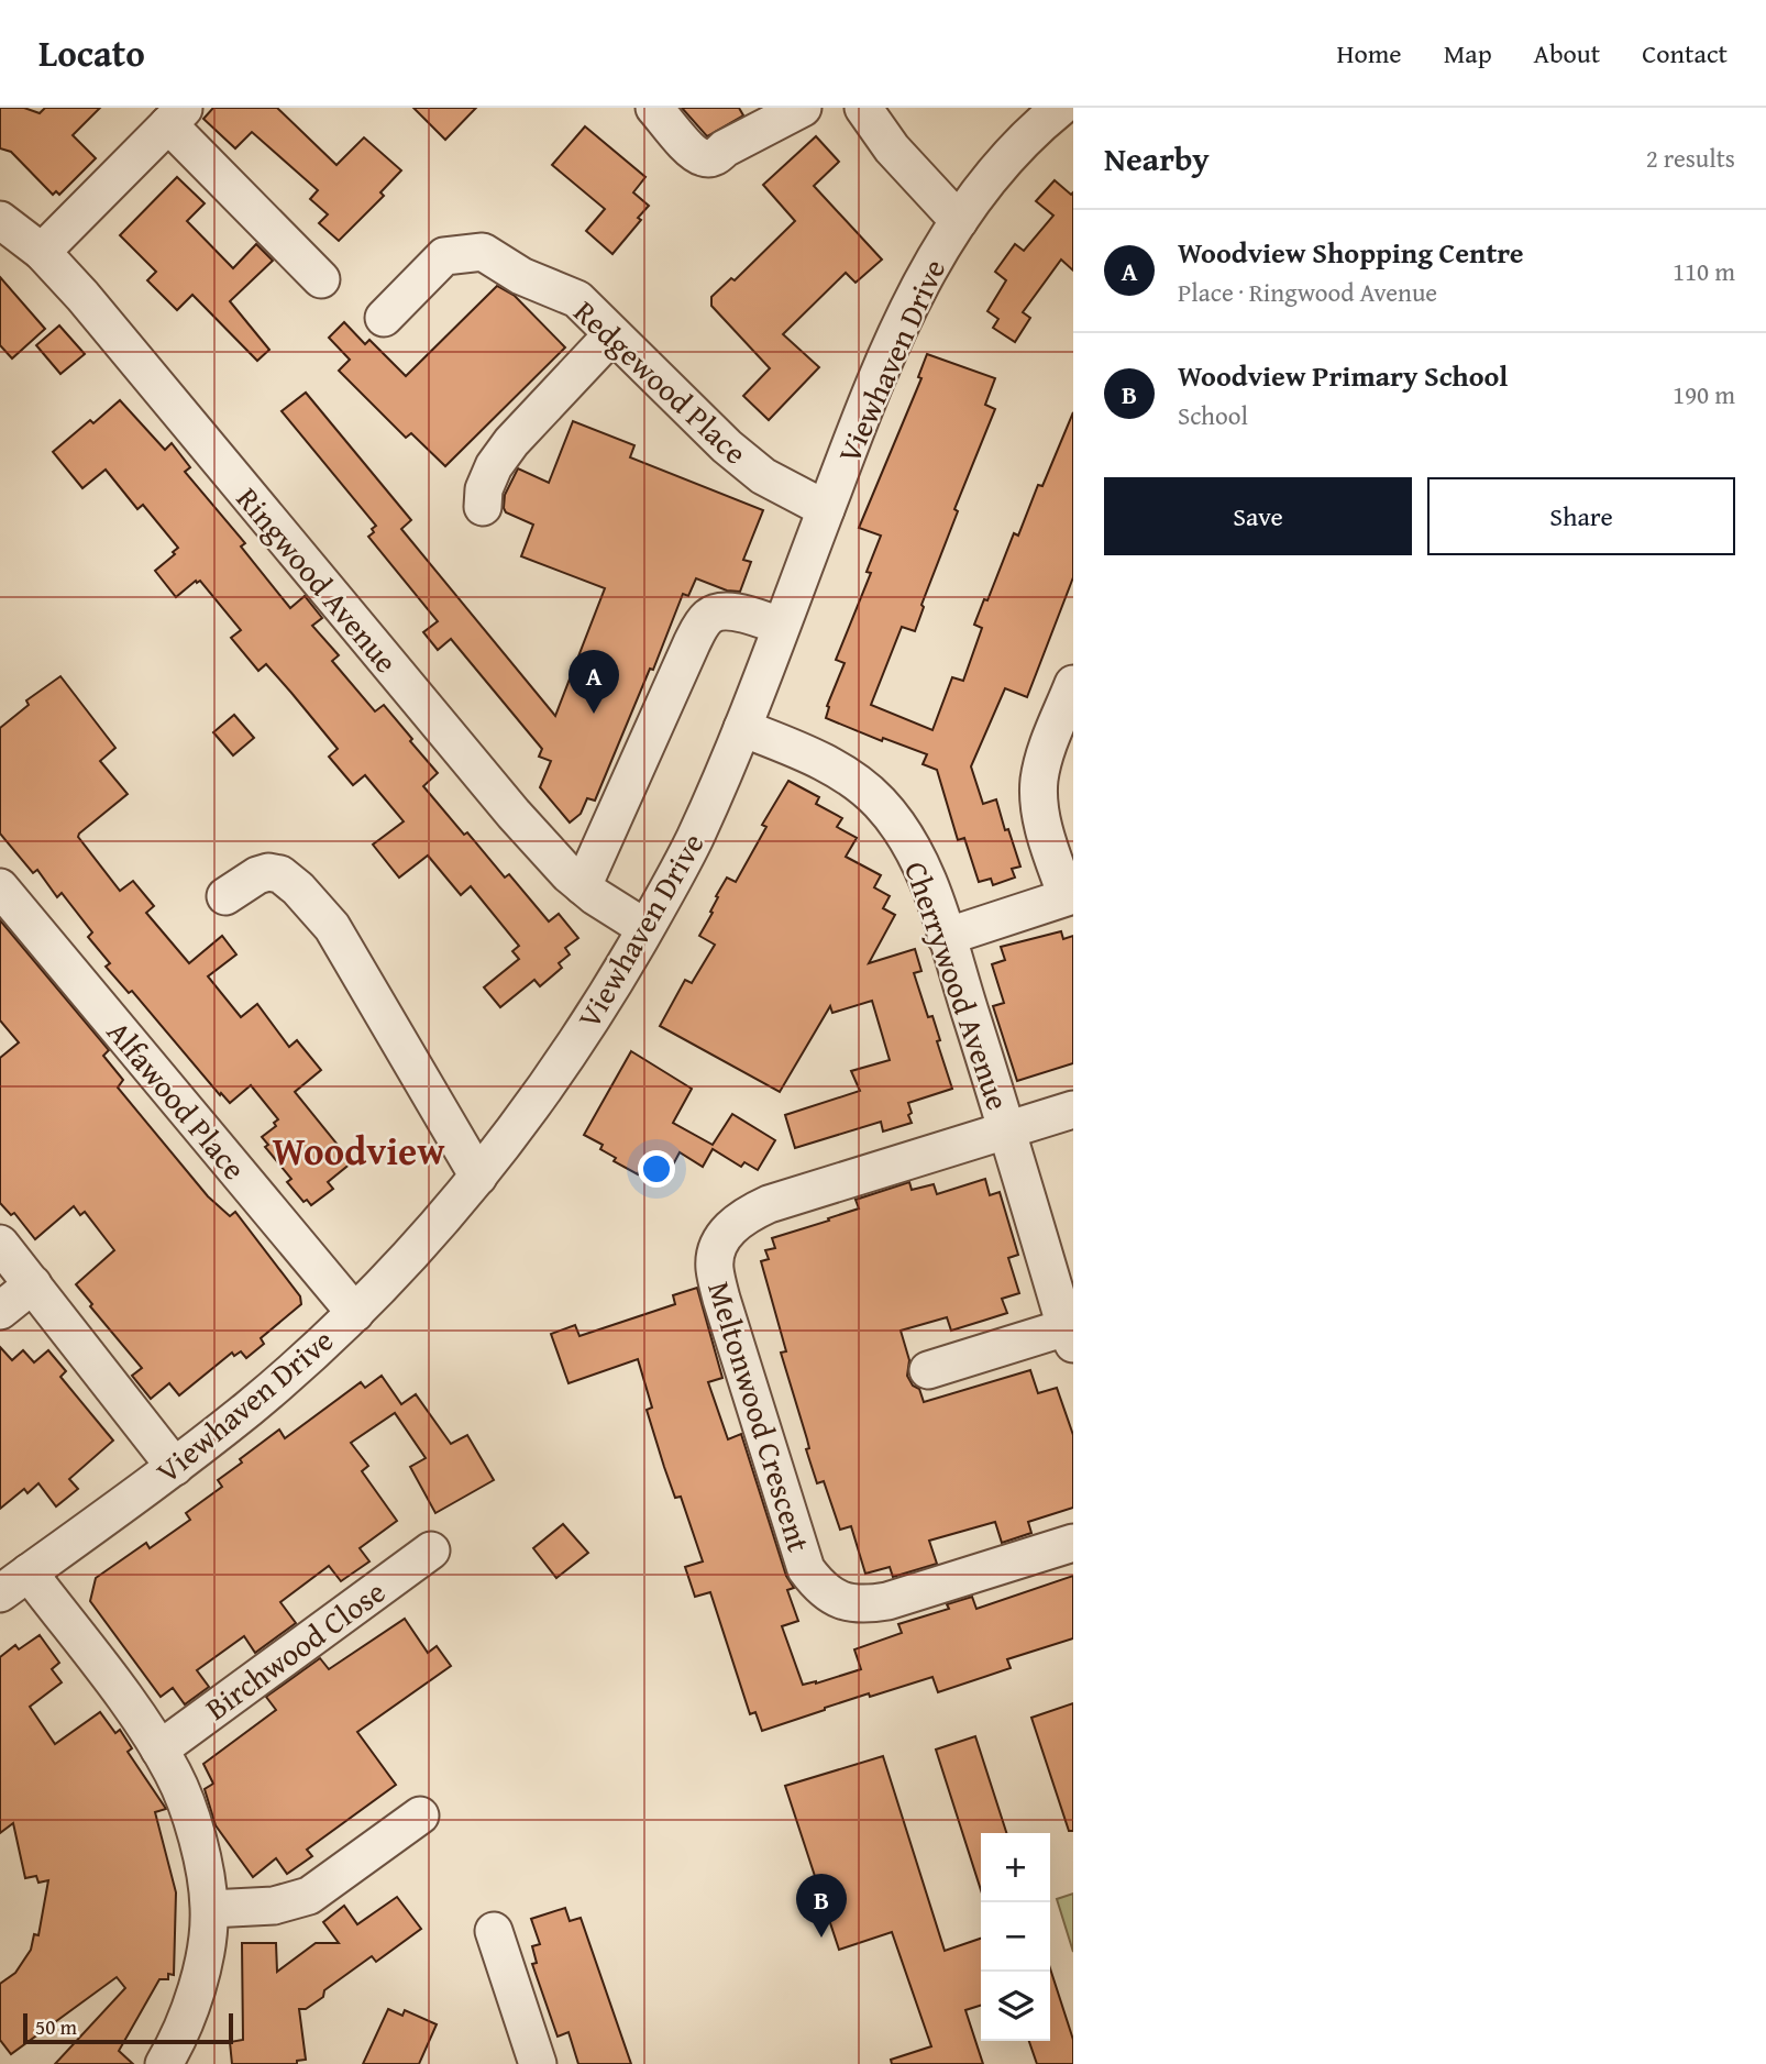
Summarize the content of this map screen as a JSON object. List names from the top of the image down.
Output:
{
  "streets": {
    "street": [
      "Viewhaven Drive",
      "Redgewood Place",
      "Ringwood Avenue",
      "Cherrywood Avenue",
      "Alfawood Place",
      "Meltonwood Crescent",
      "Birchwood Close"
    ]
  },
  "crossings": [
    ["Viewhaven Drive", "Redgewood Place"],
    ["Viewhaven Drive", "Ringwood Avenue"],
    ["Viewhaven Drive", "Cherrywood Avenue"],
    ["Viewhaven Drive", "Alfawood Place"],
    ["Cherrywood Avenue", "Meltonwood Crescent"]
  ],
  "districts": ["Woodview"],
  "scale_bar": "50 m",
  "page": {
    "header": "Locato",
    "nav": [
      "Home",
      "Map",
      "About",
      "Contact"
    ],
    "heading": ["Nearby", "2 results"],
    "list": [
      {
        "mark": "A",
        "name": "Woodview Shopping Centre",
        "note": "Place · Ringwood Avenue",
        "value": "110 m"
      },
      {
        "mark": "B",
        "name": "Woodview Primary School",
        "note": "School",
        "value": "190 m"
      }
    ],
    "buttons": ["Save", "Share"],
    "pins": ["A", "B"],
    "map_buttons": ["+", "−"],
    "scale": "50 m"
  }
}
